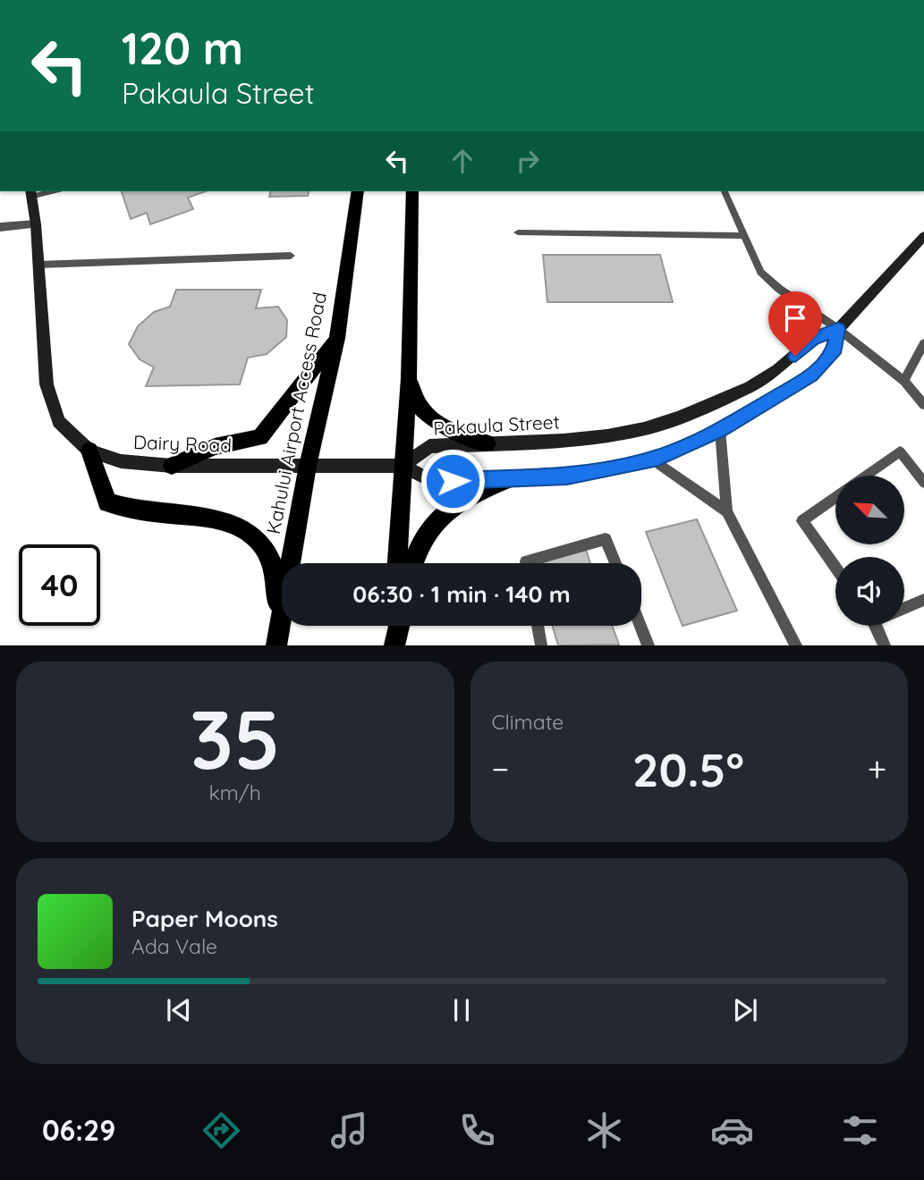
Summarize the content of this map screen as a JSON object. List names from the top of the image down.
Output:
{
  "streets": {
    "main road": ["Kahului Airport Access Road"],
    "street": ["Pakaula Street", "Dairy Road"]
  },
  "crossings": [
    ["Kahului Airport Access Road", "Dairy Road"],
    ["Pakaula Street", "Dairy Road"]
  ],
  "north": "top left",
  "page": {
    "turn": ["120 m", "Pakaula Street"],
    "limit": "40",
    "trip": "06:30 · 1 min · 140 m",
    "tile": [
      ["35", "km/h"],
      "Climate"
    ],
    "heat": ["−", "20.5°", "+"],
    "song": ["Paper Moons", "Ada Vale"],
    "tabs": "06:29"
  }
}
